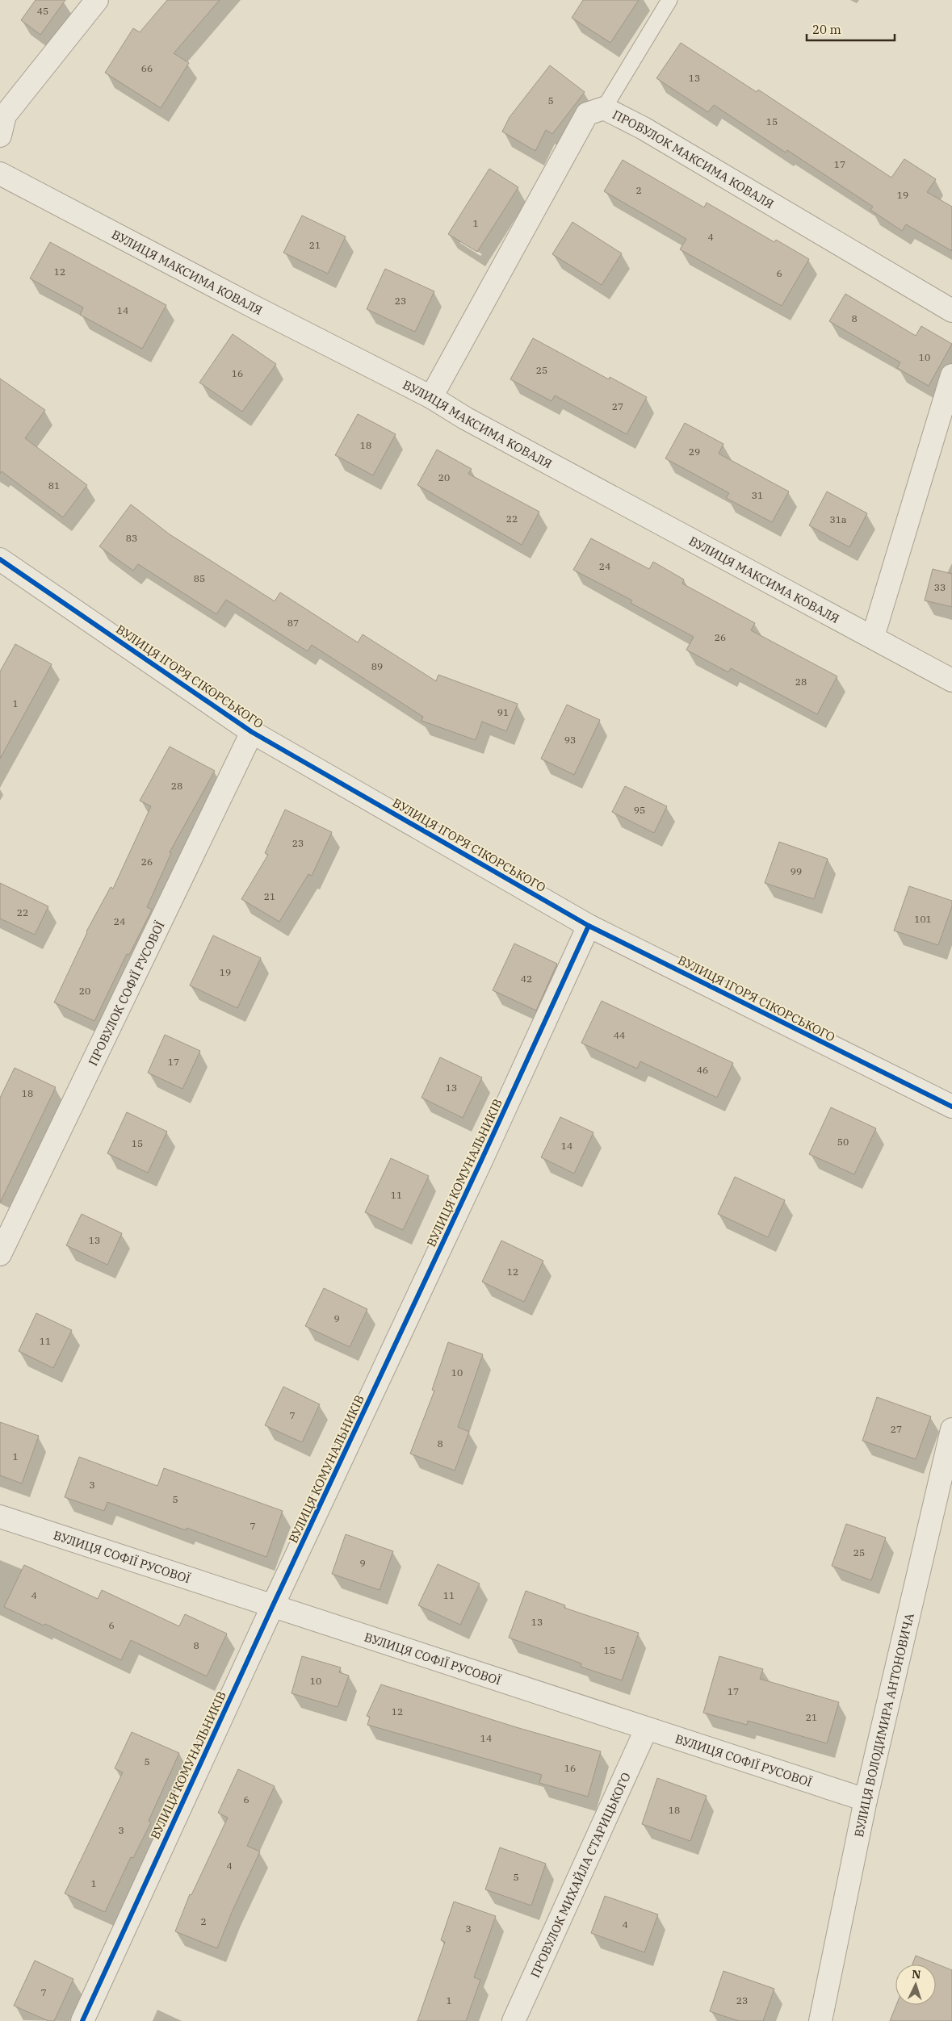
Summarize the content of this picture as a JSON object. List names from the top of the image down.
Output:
{
  "streets": {
    "street": [
      "ПРОВУЛОК МАКСИМА КОВАЛЯ",
      "ВУЛИЦЯ МАКСИМА КОВАЛЯ",
      "ВУЛИЦЯ ІГОРЯ СІКОРСЬКОГО",
      "ПРОВУЛОК СОФІЇ РУСОВОЇ",
      "ВУЛИЦЯ КОМУНАЛЬНИКІВ",
      "ВУЛИЦЯ СОФІЇ РУСОВОЇ",
      "ВУЛИЦЯ ВОЛОДИМИРА АНТОНОВИЧА",
      "ПРОВУЛОК МИХАЙЛА СТАРИЦЬКОГО"
    ]
  },
  "crossings": [
    ["ПРОВУЛОК МАКСИМА КОВАЛЯ", "ВУЛИЦЯ МАКСИМА КОВАЛЯ"],
    ["ВУЛИЦЯ ІГОРЯ СІКОРСЬКОГО", "ПРОВУЛОК СОФІЇ РУСОВОЇ"],
    ["ВУЛИЦЯ ІГОРЯ СІКОРСЬКОГО", "ВУЛИЦЯ КОМУНАЛЬНИКІВ"],
    ["ВУЛИЦЯ КОМУНАЛЬНИКІВ", "ВУЛИЦЯ СОФІЇ РУСОВОЇ"],
    ["ВУЛИЦЯ СОФІЇ РУСОВОЇ", "ВУЛИЦЯ ВОЛОДИМИРА АНТОНОВИЧА"],
    ["ВУЛИЦЯ СОФІЇ РУСОВОЇ", "ПРОВУЛОК МИХАЙЛА СТАРИЦЬКОГО"]
  ],
  "house_numbers": [
    "45",
    "66",
    "13",
    "5",
    "15",
    "17",
    "2",
    "19",
    "1",
    "4",
    "21",
    "12",
    "6",
    "23",
    "14",
    "8",
    "10",
    "25",
    "16",
    "27",
    "18",
    "29",
    "20",
    "81",
    "31",
    "22",
    "31а",
    "83",
    "24",
    "85",
    "33",
    "87",
    "26",
    "89",
    "28",
    "1",
    "91",
    "93",
    "28",
    "95",
    "23",
    "26",
    "99",
    "21",
    "22",
    "101",
    "24",
    "19",
    "42",
    "20",
    "44",
    "17",
    "46",
    "13",
    "18",
    "50",
    "15",
    "14",
    "11",
    "13",
    "12",
    "9",
    "11",
    "10",
    "7",
    "27",
    "8",
    "1",
    "3",
    "5",
    "7",
    "25",
    "9",
    "4",
    "11",
    "13",
    "6",
    "8",
    "15",
    "10",
    "17",
    "12",
    "21",
    "14",
    "5",
    "16",
    "6",
    "18",
    "3",
    "4",
    "5",
    "1",
    "2",
    "4",
    "3",
    "7",
    "1",
    "23"
  ],
  "scale_bar": "20 m",
  "north": "top"
}
